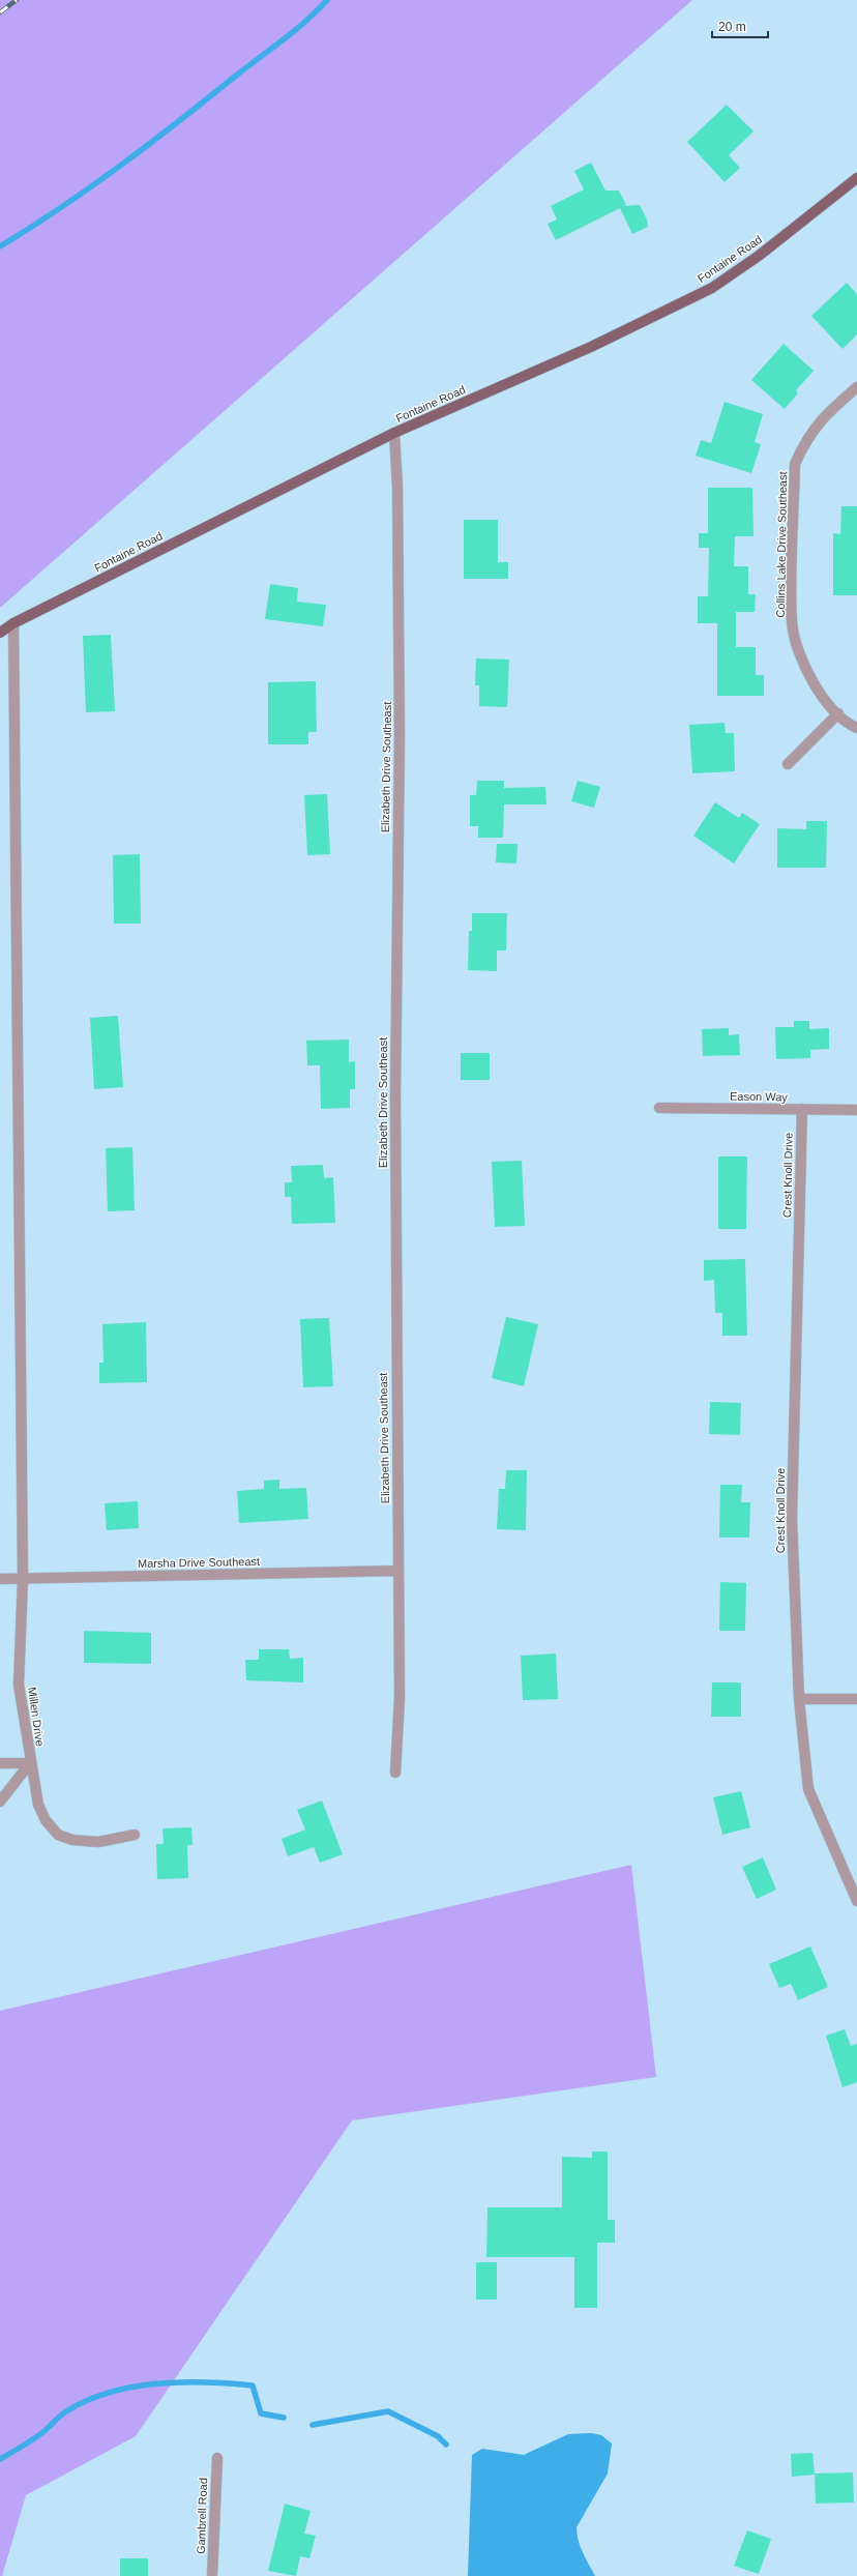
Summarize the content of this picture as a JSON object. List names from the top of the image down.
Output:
{
  "streets": {
    "main road": ["Fontaine Road"],
    "street": [
      "Collins Lake Drive Southeast",
      "Elizabeth Drive Southeast",
      "Eason Way",
      "Crest Knoll Drive",
      "Marsha Drive Southeast",
      "Millen Drive",
      "Gambrell Road"
    ]
  },
  "crossings": [
    ["Fontaine Road", "Elizabeth Drive Southeast"],
    ["Fontaine Road", "Millen Drive"],
    ["Elizabeth Drive Southeast", "Marsha Drive Southeast"],
    ["Eason Way", "Crest Knoll Drive"],
    ["Marsha Drive Southeast", "Millen Drive"]
  ],
  "scale_bar": "20 m"
}
